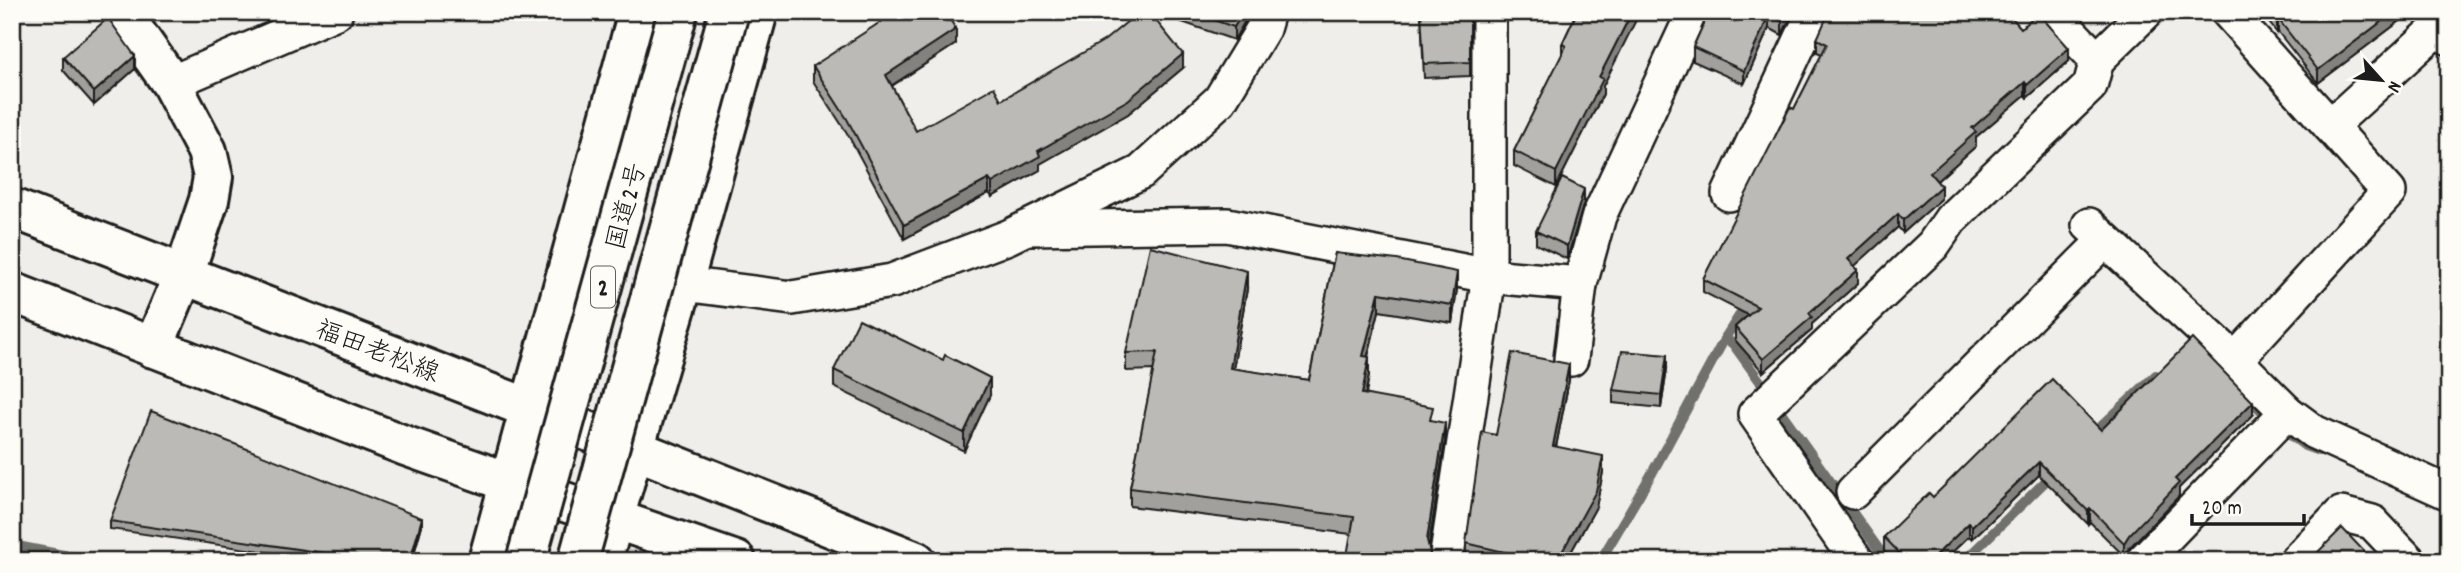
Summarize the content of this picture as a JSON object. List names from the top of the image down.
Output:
{
  "streets": {
    "main road": ["国道2号", "2", "福田老松線"]
  },
  "scale_bar": "20 m",
  "north": "bottom right"
}
